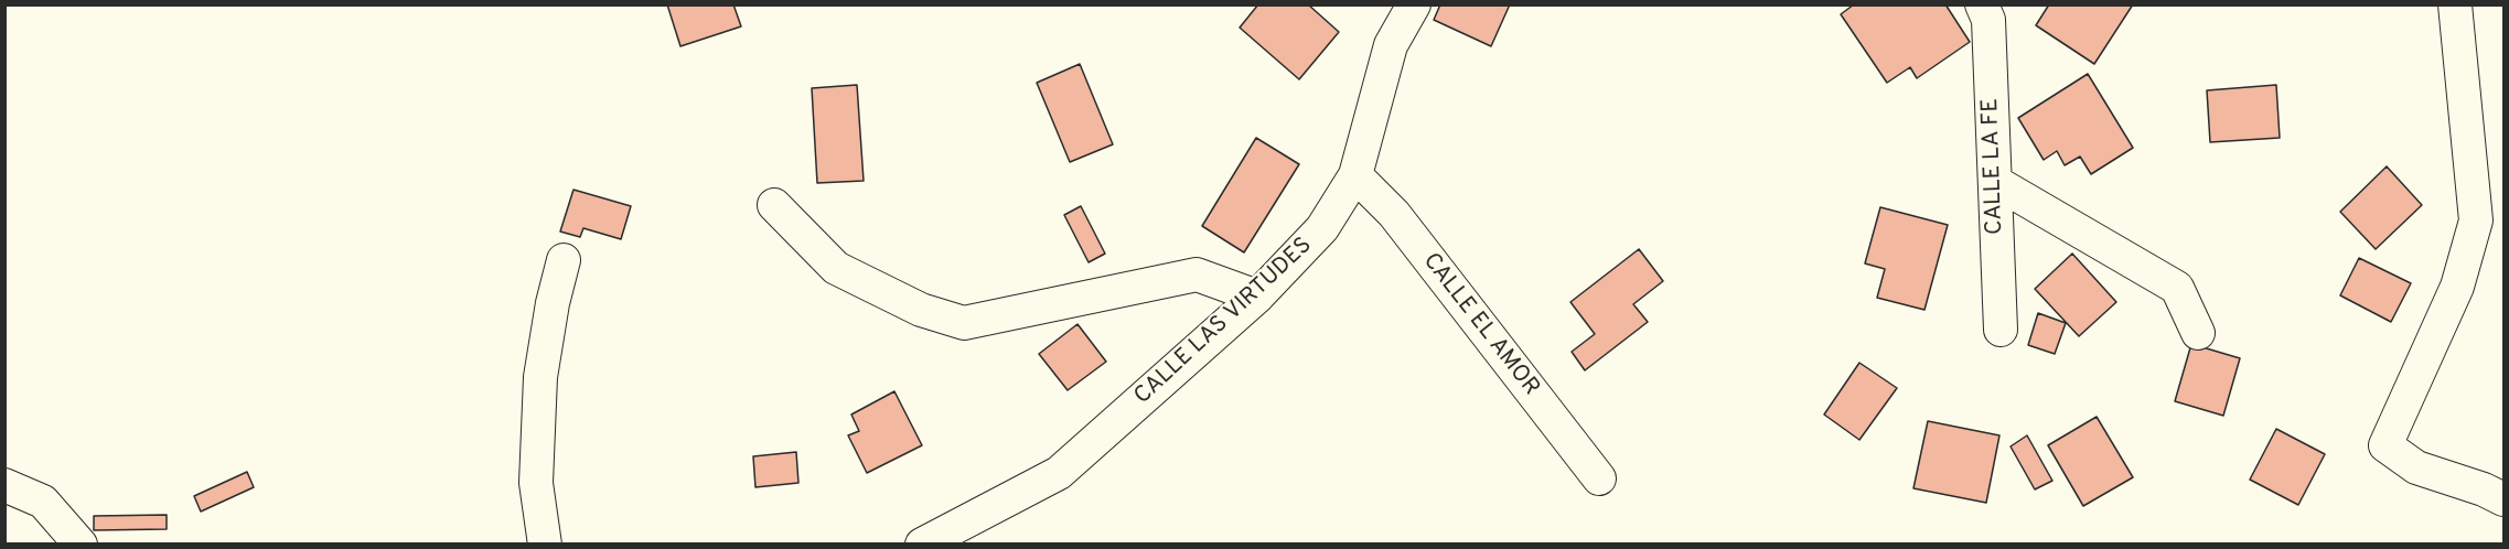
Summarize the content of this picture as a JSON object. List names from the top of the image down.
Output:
{
  "streets": {
    "street": ["CALLE LA FE", "CALLE LAS VIRTUDES", "CALLE EL AMOR"]
  },
  "crossings": [
    ["CALLE LAS VIRTUDES", "CALLE EL AMOR"]
  ]
}
